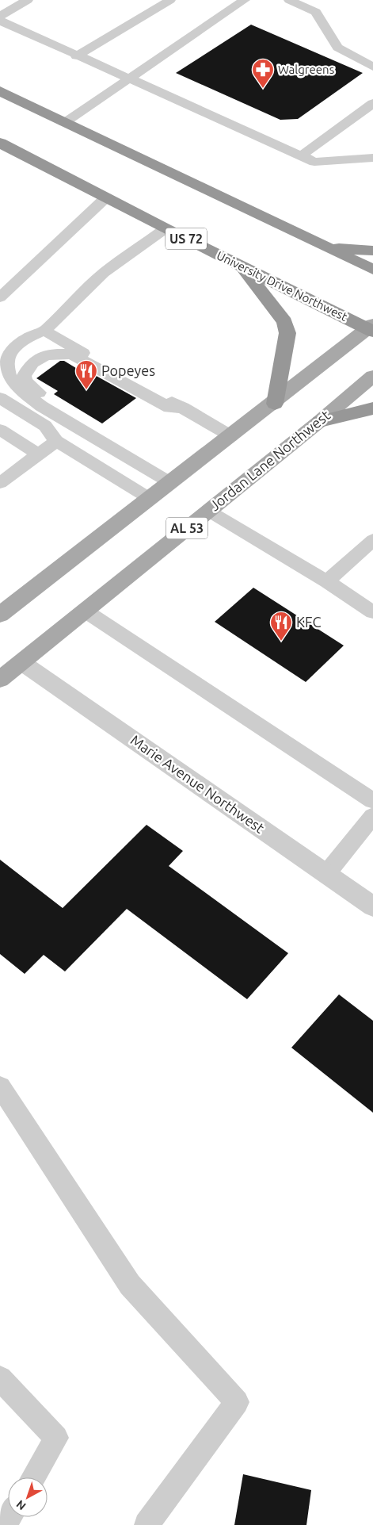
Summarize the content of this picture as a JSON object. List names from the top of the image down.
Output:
{
  "streets": {
    "highway": ["US 72", "University Drive Northwest"],
    "main road": ["Jordan Lane Northwest", "AL 53"],
    "street": ["Marie Avenue Northwest"]
  },
  "crossings": [
    ["Jordan Lane Northwest", "Marie Avenue Northwest"]
  ],
  "places": {
    "pharmacy": ["Walgreens"],
    "restaurant": ["Popeyes", "KFC"]
  },
  "north": "bottom left"
}
